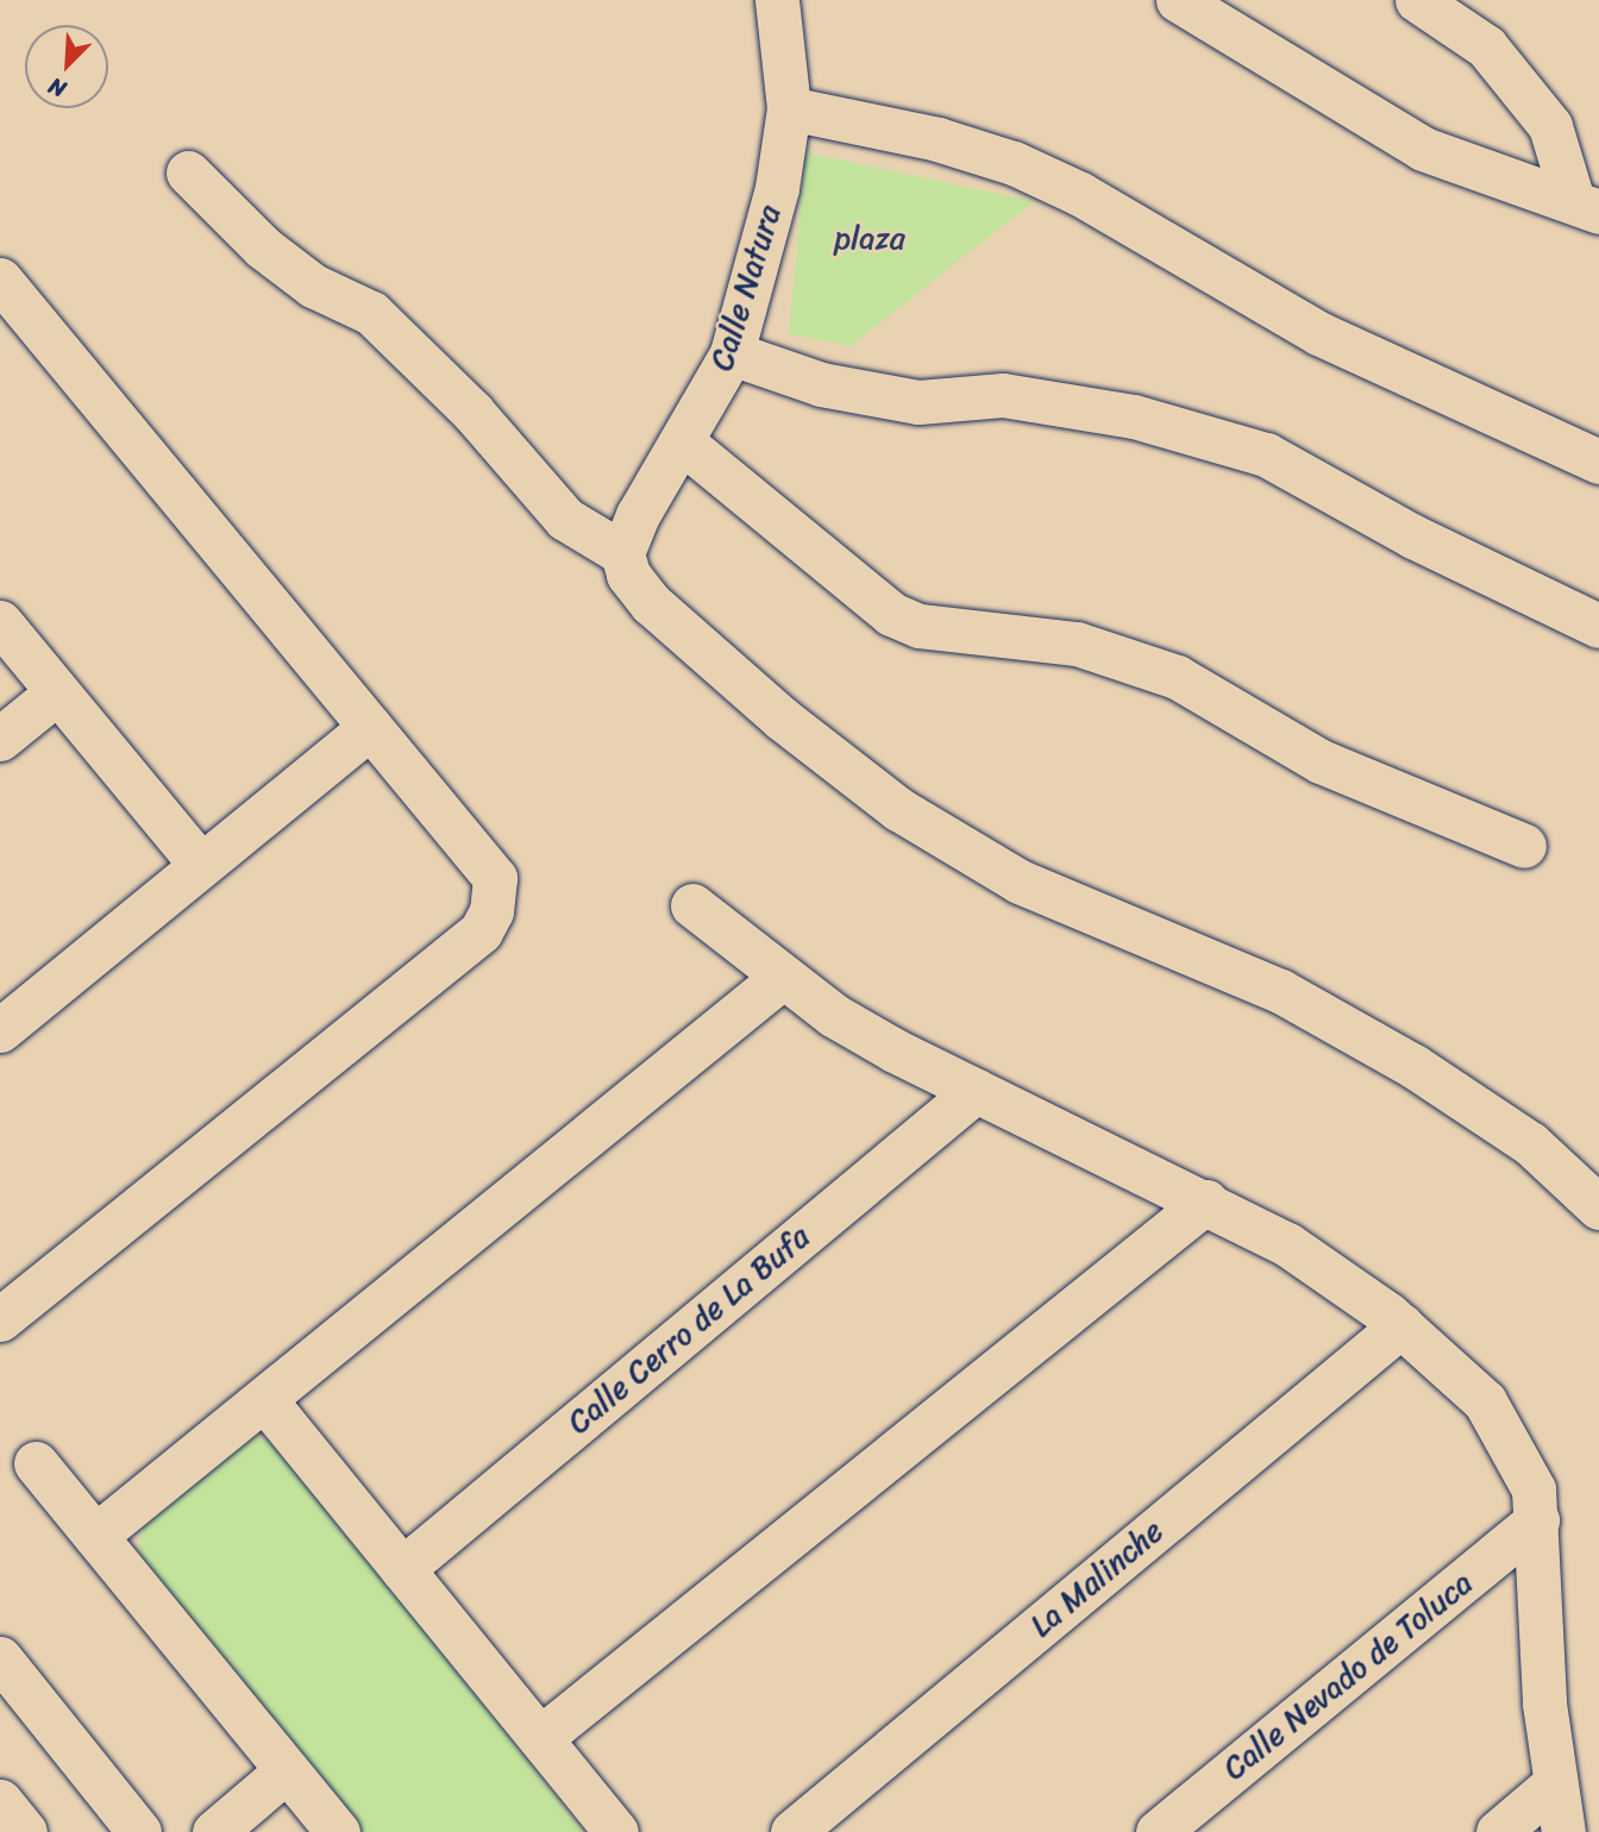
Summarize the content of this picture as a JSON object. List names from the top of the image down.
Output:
{
  "streets": {
    "street": [
      "Calle Natura",
      "Calle Cerro de La Bufa",
      "La Malinche",
      "Calle Nevado de Toluca"
    ]
  },
  "parks": ["plaza"],
  "north": "bottom left"
}
